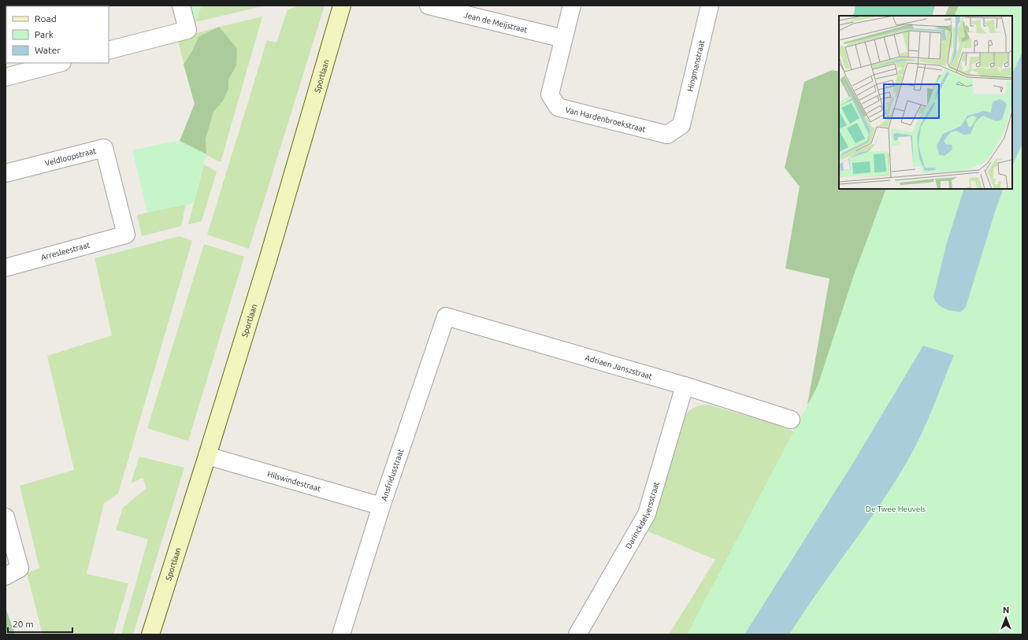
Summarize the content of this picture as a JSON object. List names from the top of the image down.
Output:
{
  "streets": {
    "street": [
      "Jean de Meijstraat",
      "Hingmanstraat",
      "Sportlaan",
      "Van Hardenbroekstraat",
      "Veldloopstraat",
      "Arresleestraat",
      "Adriaen Janszstraat",
      "Ansfridusstraat",
      "Hilswindestraat",
      "Darinckdelversstraat"
    ]
  },
  "crossings": [
    ["Jean de Meijstraat", "Van Hardenbroekstraat"],
    ["Hingmanstraat", "Van Hardenbroekstraat"],
    ["Sportlaan", "Hilswindestraat"],
    ["Veldloopstraat", "Arresleestraat"],
    ["Adriaen Janszstraat", "Ansfridusstraat"],
    ["Adriaen Janszstraat", "Darinckdelversstraat"],
    ["Ansfridusstraat", "Hilswindestraat"]
  ],
  "parks": ["De Twee Heuvels"],
  "legend": ["Road", "Park", "Water"],
  "scale_bar": "20 m",
  "north": "top"
}
